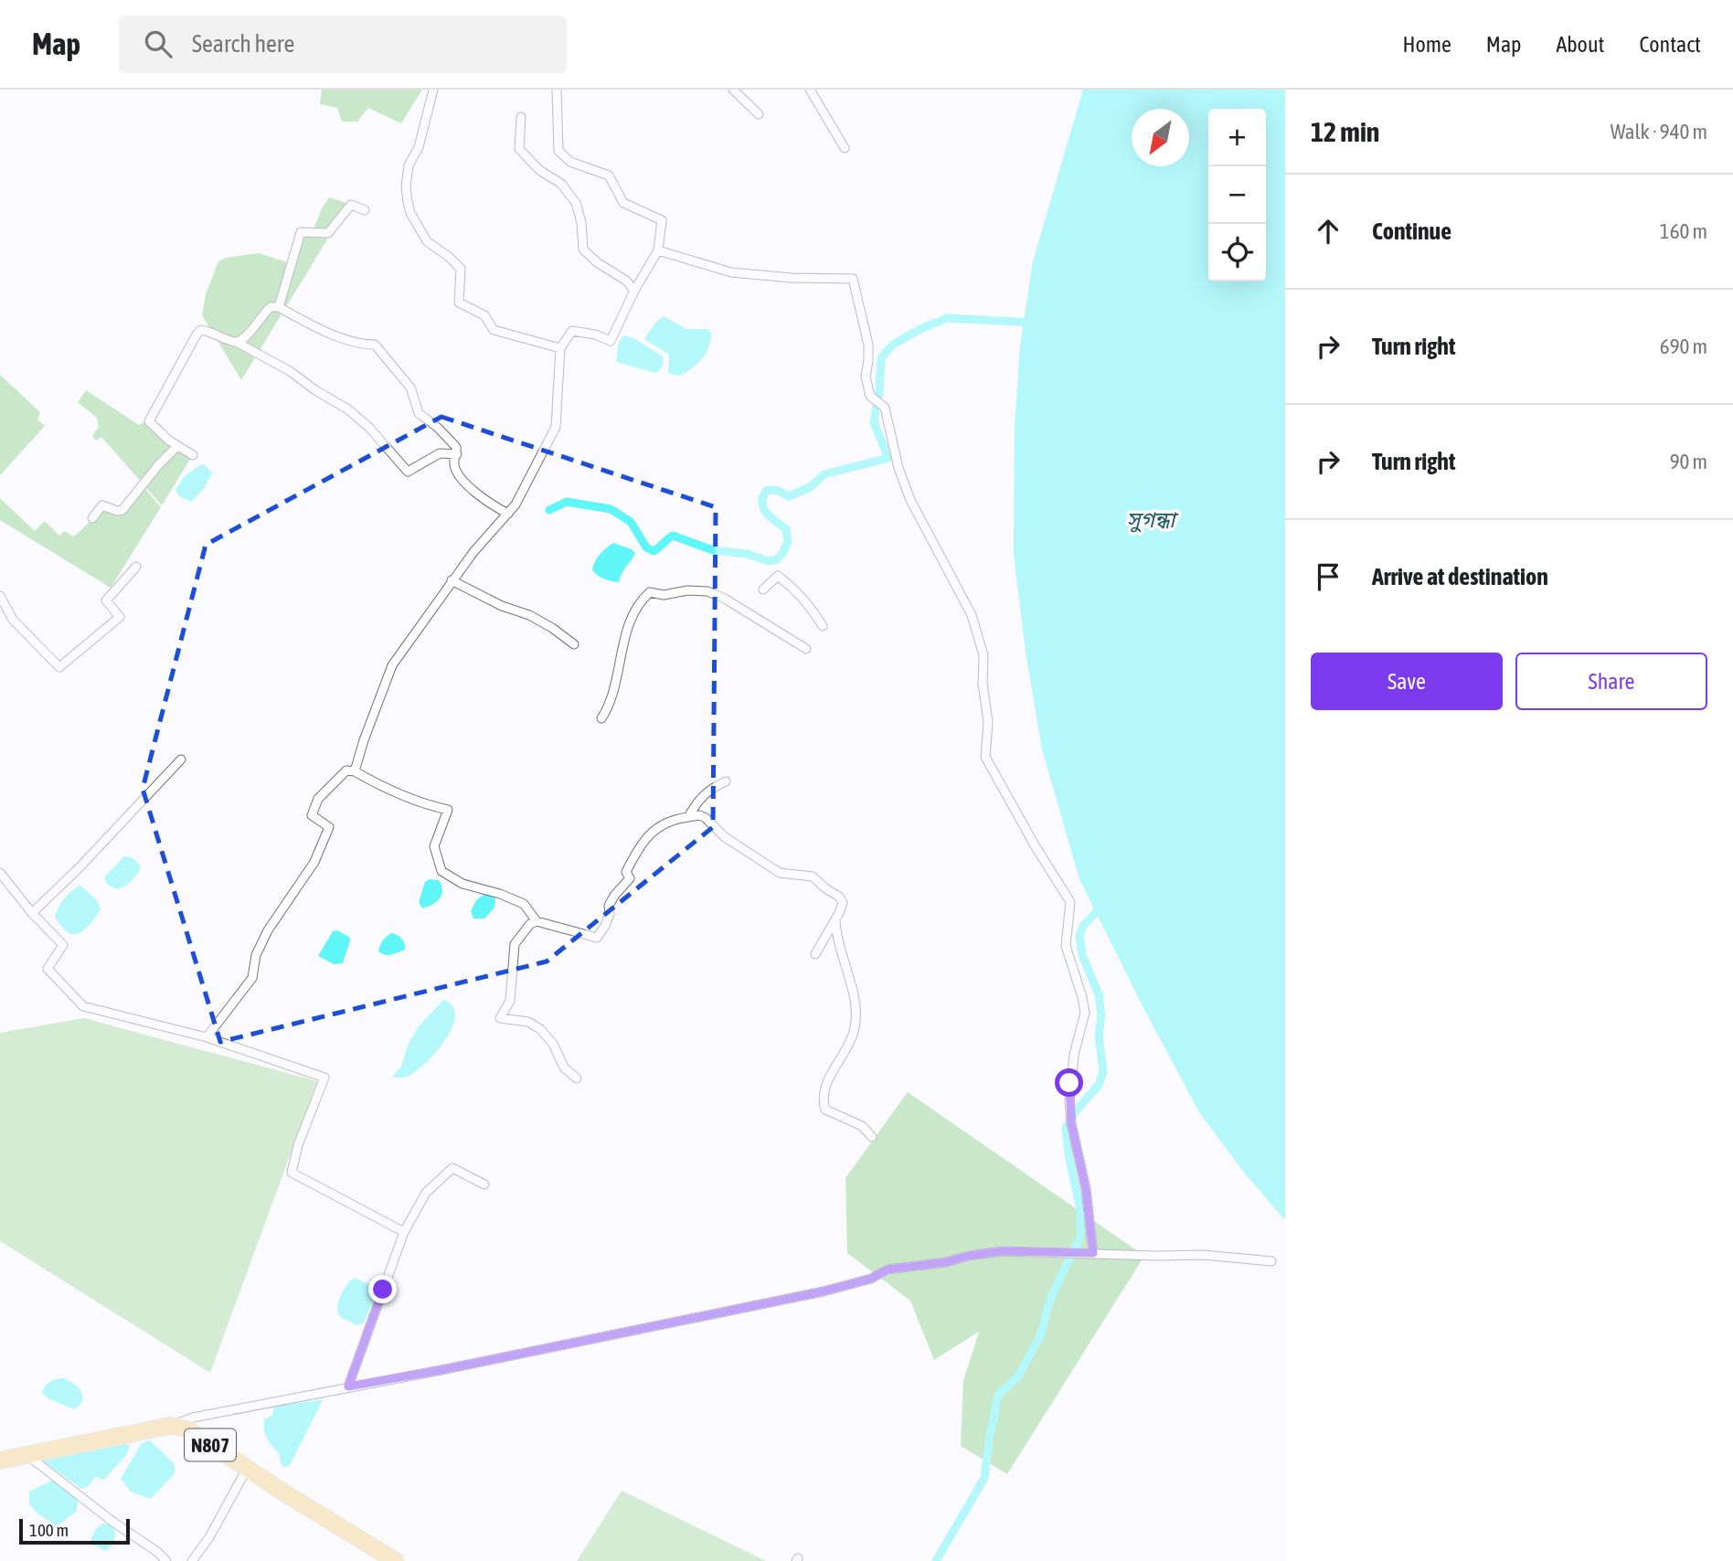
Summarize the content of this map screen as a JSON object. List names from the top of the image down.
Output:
{
  "streets": {
    "highway": ["N807"]
  },
  "water": ["সুগন্ধা"],
  "scale_bar": "100 m",
  "north": "bottom left",
  "page": {
    "header": "Map",
    "search": "Search here",
    "nav": [
      "Home",
      "Map",
      "About",
      "Contact"
    ],
    "heading": ["12 min", "Walk · 940 m"],
    "map_buttons": ["+", "−"],
    "list": [
      ["Continue", "160 m"],
      ["Turn right", "690 m"],
      ["Turn right", "90 m"],
      "Arrive at destination"
    ],
    "buttons": ["Save", "Share"],
    "scale": "100 m"
  }
}
